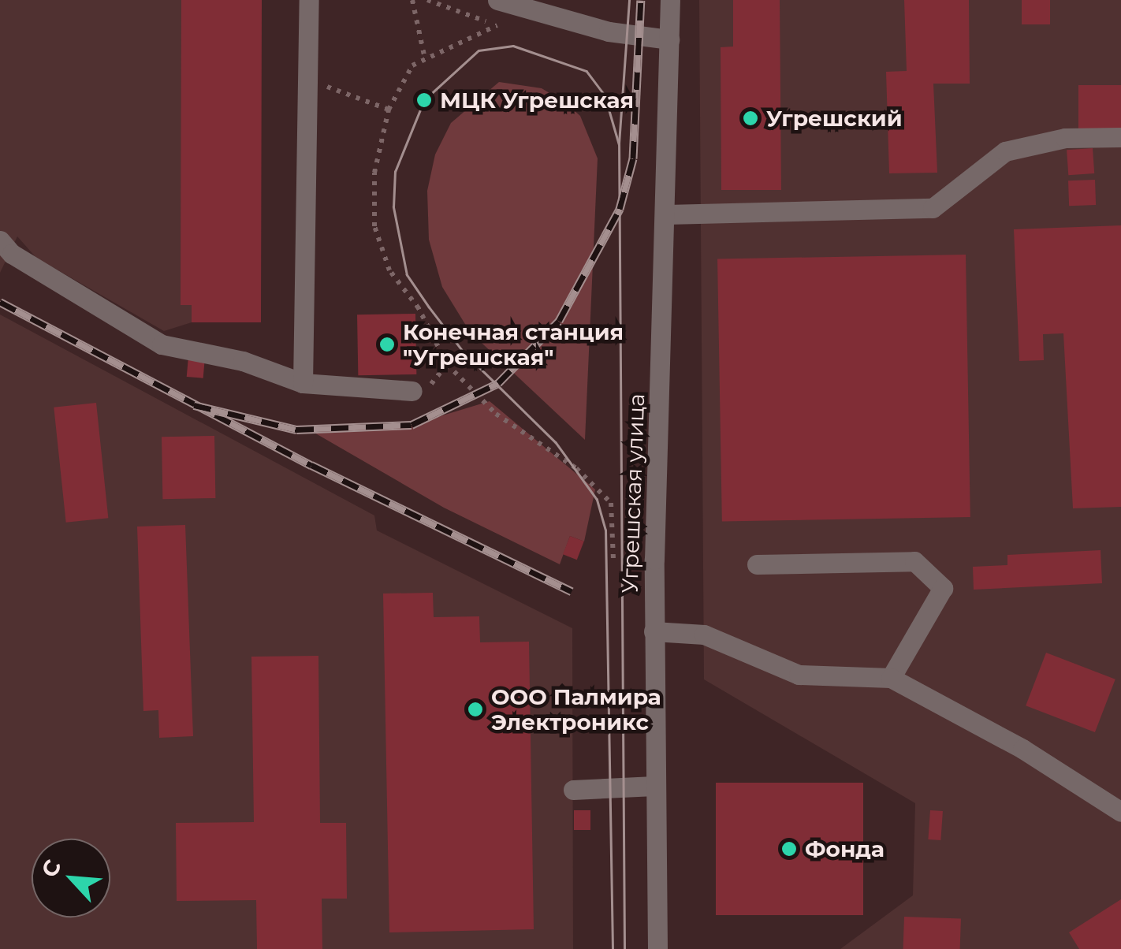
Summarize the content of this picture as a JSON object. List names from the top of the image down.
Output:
{
  "streets": {
    "street": ["Угрешская улица"]
  },
  "places": [
    "МЦК Угрешская",
    "Угрешский",
    "Конечная станция \"Угрешская\"",
    "ООО Палмира Электроникс",
    "Фонда"
  ],
  "north": "top left"
}
